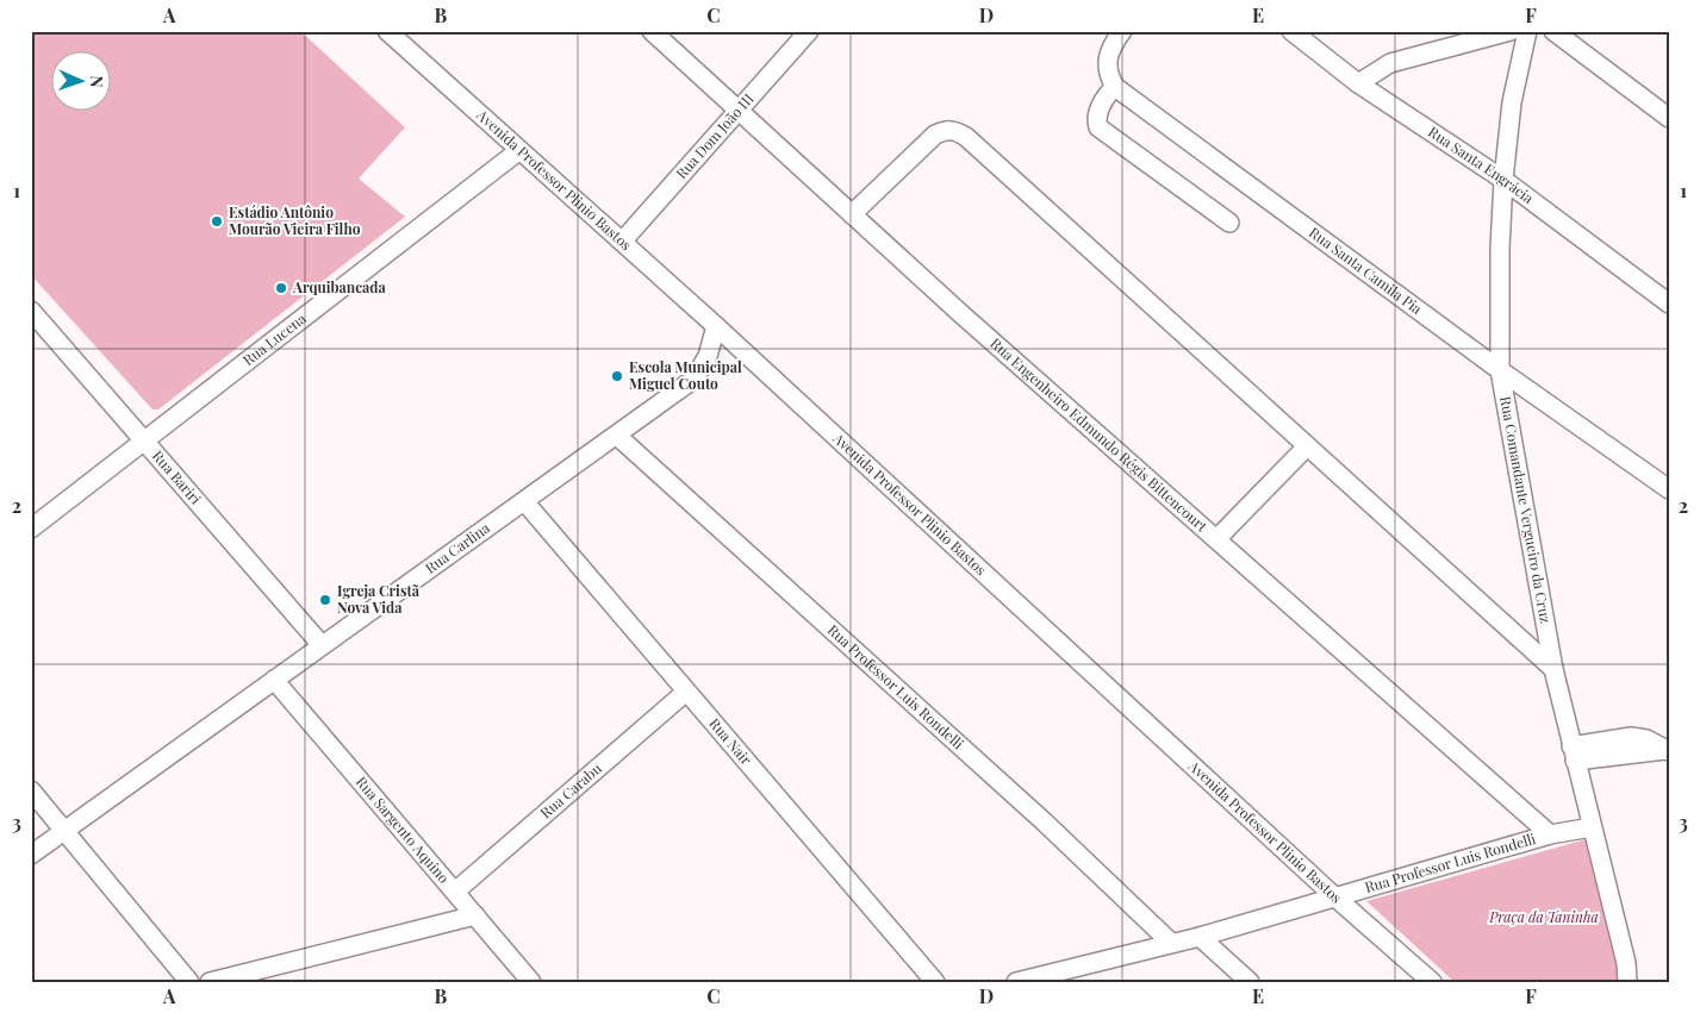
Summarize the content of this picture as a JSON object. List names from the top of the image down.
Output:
{
  "streets": {
    "street": [
      "Rua Dom João III",
      "Rua Santa Engrácia",
      "Avenida Professor Plinio Bastos",
      "Rua Santa Camila Pia",
      "Rua Lucena",
      "Rua Engenheiro Edmundo Régis Bittencourt",
      "Rua Bariri",
      "Rua Comandante Vergueiro da Cruz",
      "Rua Carlina",
      "Rua Professor Luis Rondelli",
      "Rua Nair",
      "Rua Carabu",
      "Rua Sargento Aquino"
    ]
  },
  "crossings": [
    ["Rua Dom João III", "Avenida Professor Plinio Bastos"],
    ["Rua Dom João III", "Rua Engenheiro Edmundo Régis Bittencourt"],
    ["Rua Santa Engrácia", "Rua Comandante Vergueiro da Cruz"],
    ["Avenida Professor Plinio Bastos", "Rua Lucena"],
    ["Avenida Professor Plinio Bastos", "Rua Carlina"],
    ["Avenida Professor Plinio Bastos", "Rua Professor Luis Rondelli"],
    ["Rua Santa Camila Pia", "Rua Comandante Vergueiro da Cruz"],
    ["Rua Lucena", "Rua Bariri"],
    ["Rua Engenheiro Edmundo Régis Bittencourt", "Rua Professor Luis Rondelli"],
    ["Rua Bariri", "Rua Carlina"],
    ["Rua Comandante Vergueiro da Cruz", "Rua Professor Luis Rondelli"],
    ["Rua Carlina", "Rua Professor Luis Rondelli"],
    ["Rua Carlina", "Rua Nair"],
    ["Rua Carlina", "Rua Sargento Aquino"],
    ["Rua Nair", "Rua Carabu"],
    ["Rua Carabu", "Rua Sargento Aquino"]
  ],
  "parks": ["Praça da Taninha"],
  "places": [
    "Estádio Antônio Mourão Vieira Filho",
    "Arquibancada",
    "Escola Municipal Miguel Couto",
    "Igreja Cristã Nova Vida"
  ],
  "north": "right",
  "grid": {
    "columns": [
      "A",
      "B",
      "C",
      "D",
      "E",
      "F"
    ],
    "rows": ["1", "2", "3"]
  }
}
